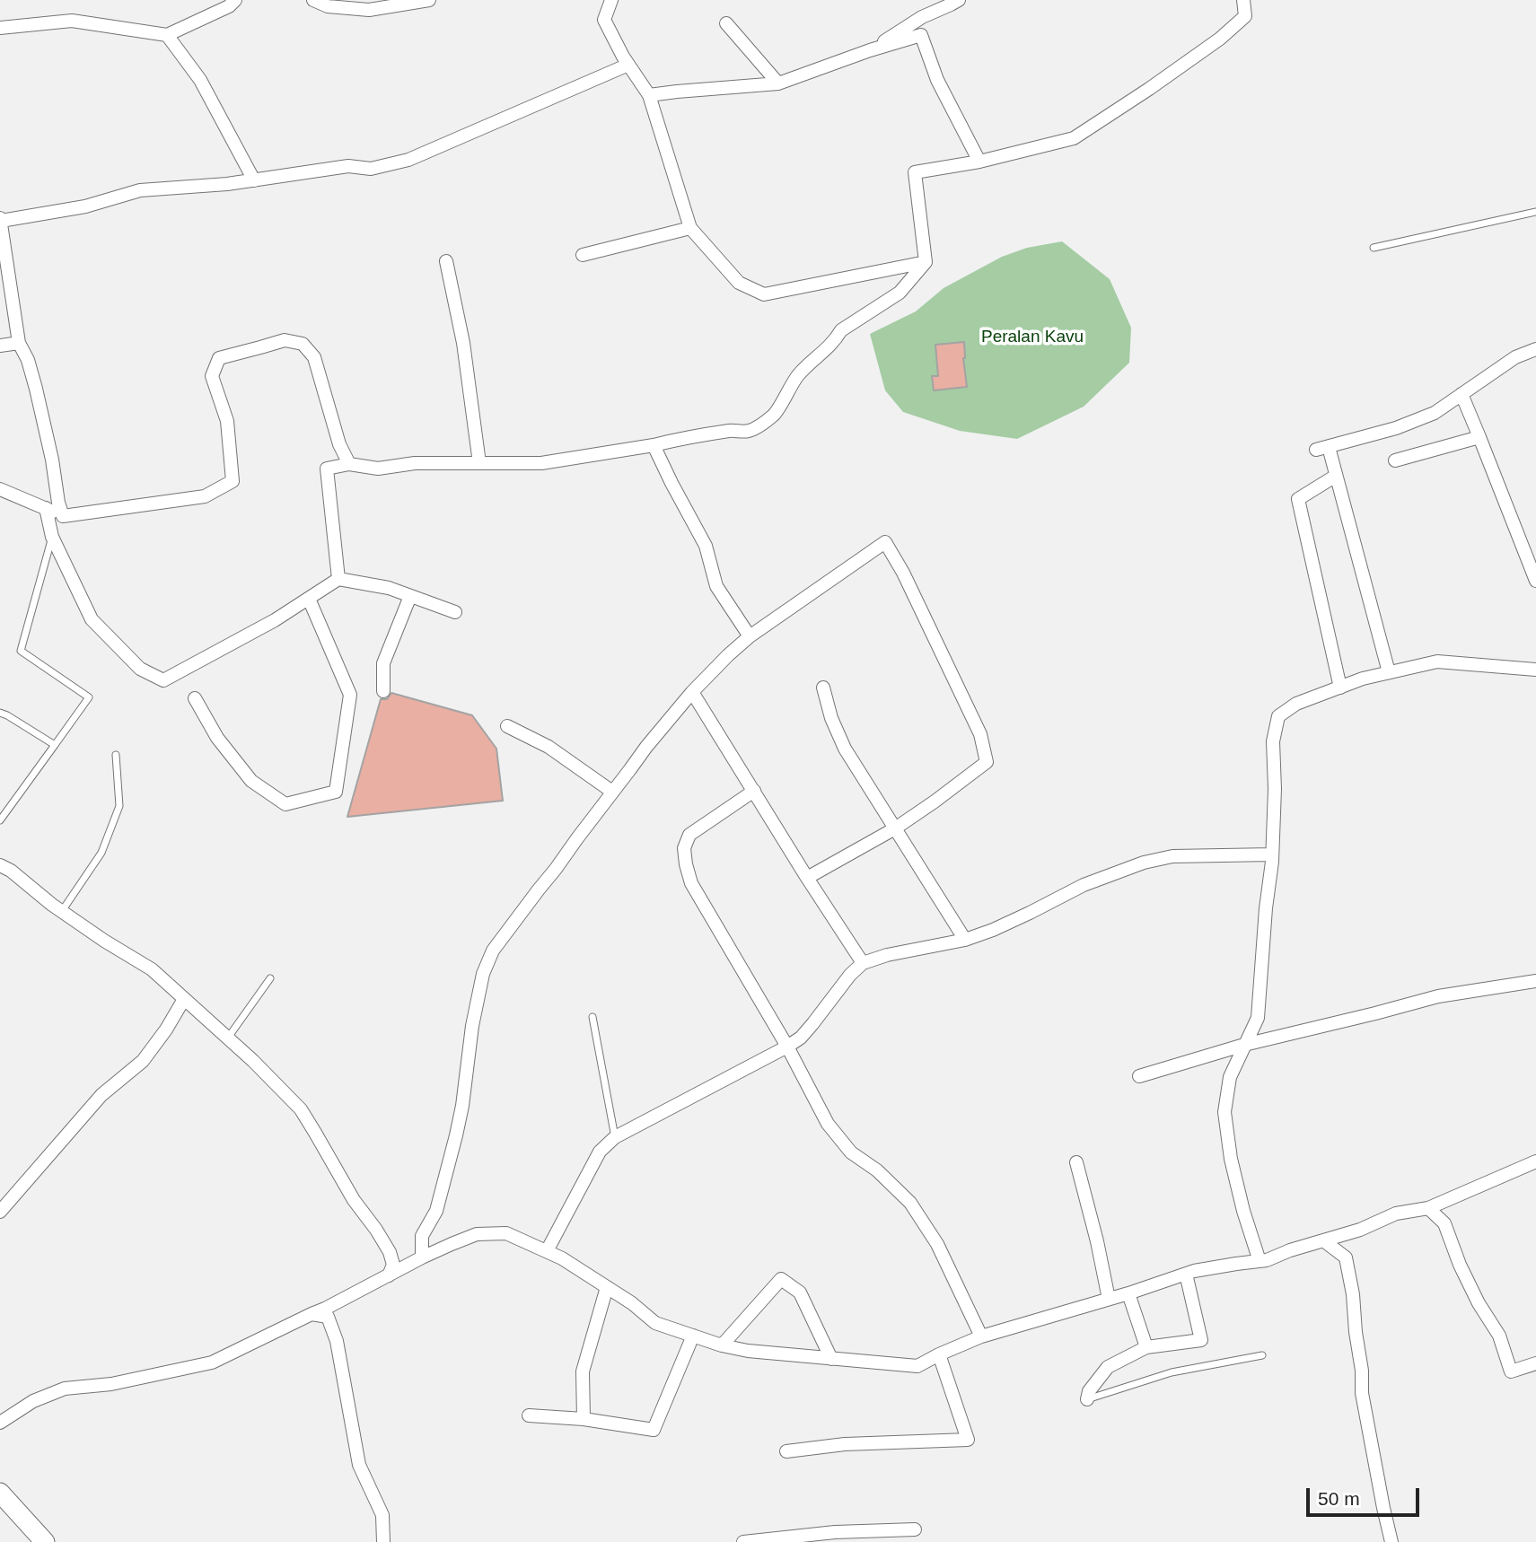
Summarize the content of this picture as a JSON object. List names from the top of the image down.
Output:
{
  "parks": ["Peralan Kavu"],
  "scale_bar": "50 m"
}
